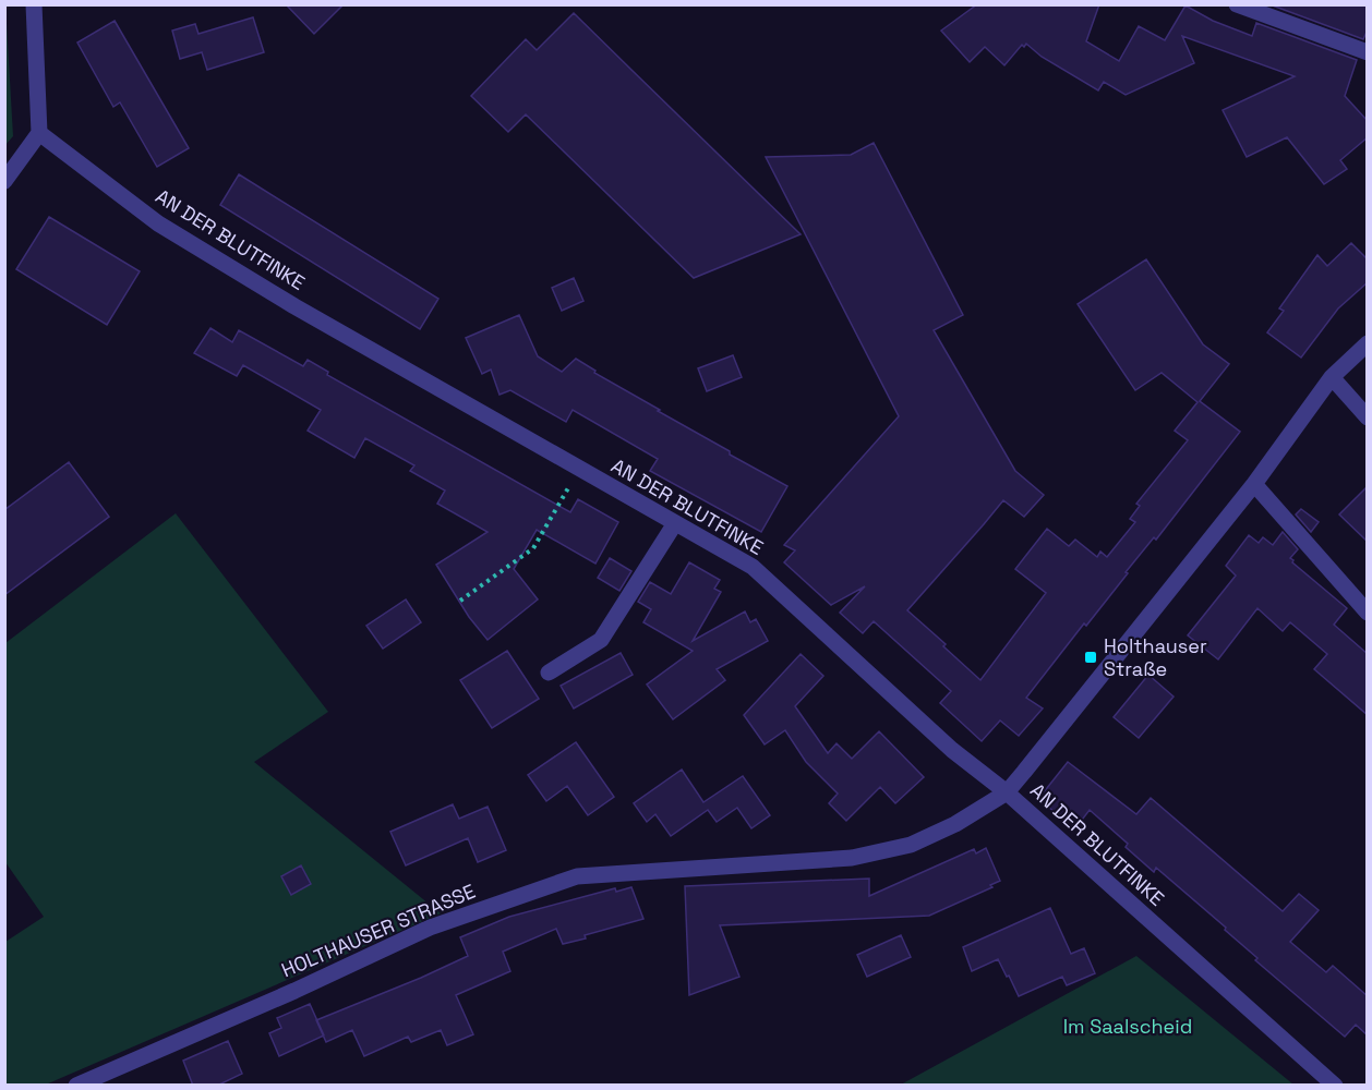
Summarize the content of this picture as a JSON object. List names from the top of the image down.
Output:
{
  "streets": {
    "street": ["AN DER BLUTFINKE", "HOLTHAUSER STRASSE"]
  },
  "crossings": [
    ["AN DER BLUTFINKE", "HOLTHAUSER STRASSE"]
  ],
  "parks": ["Im Saalscheid"],
  "places": {
    "transit": ["Holthauser Straße"]
  }
}
